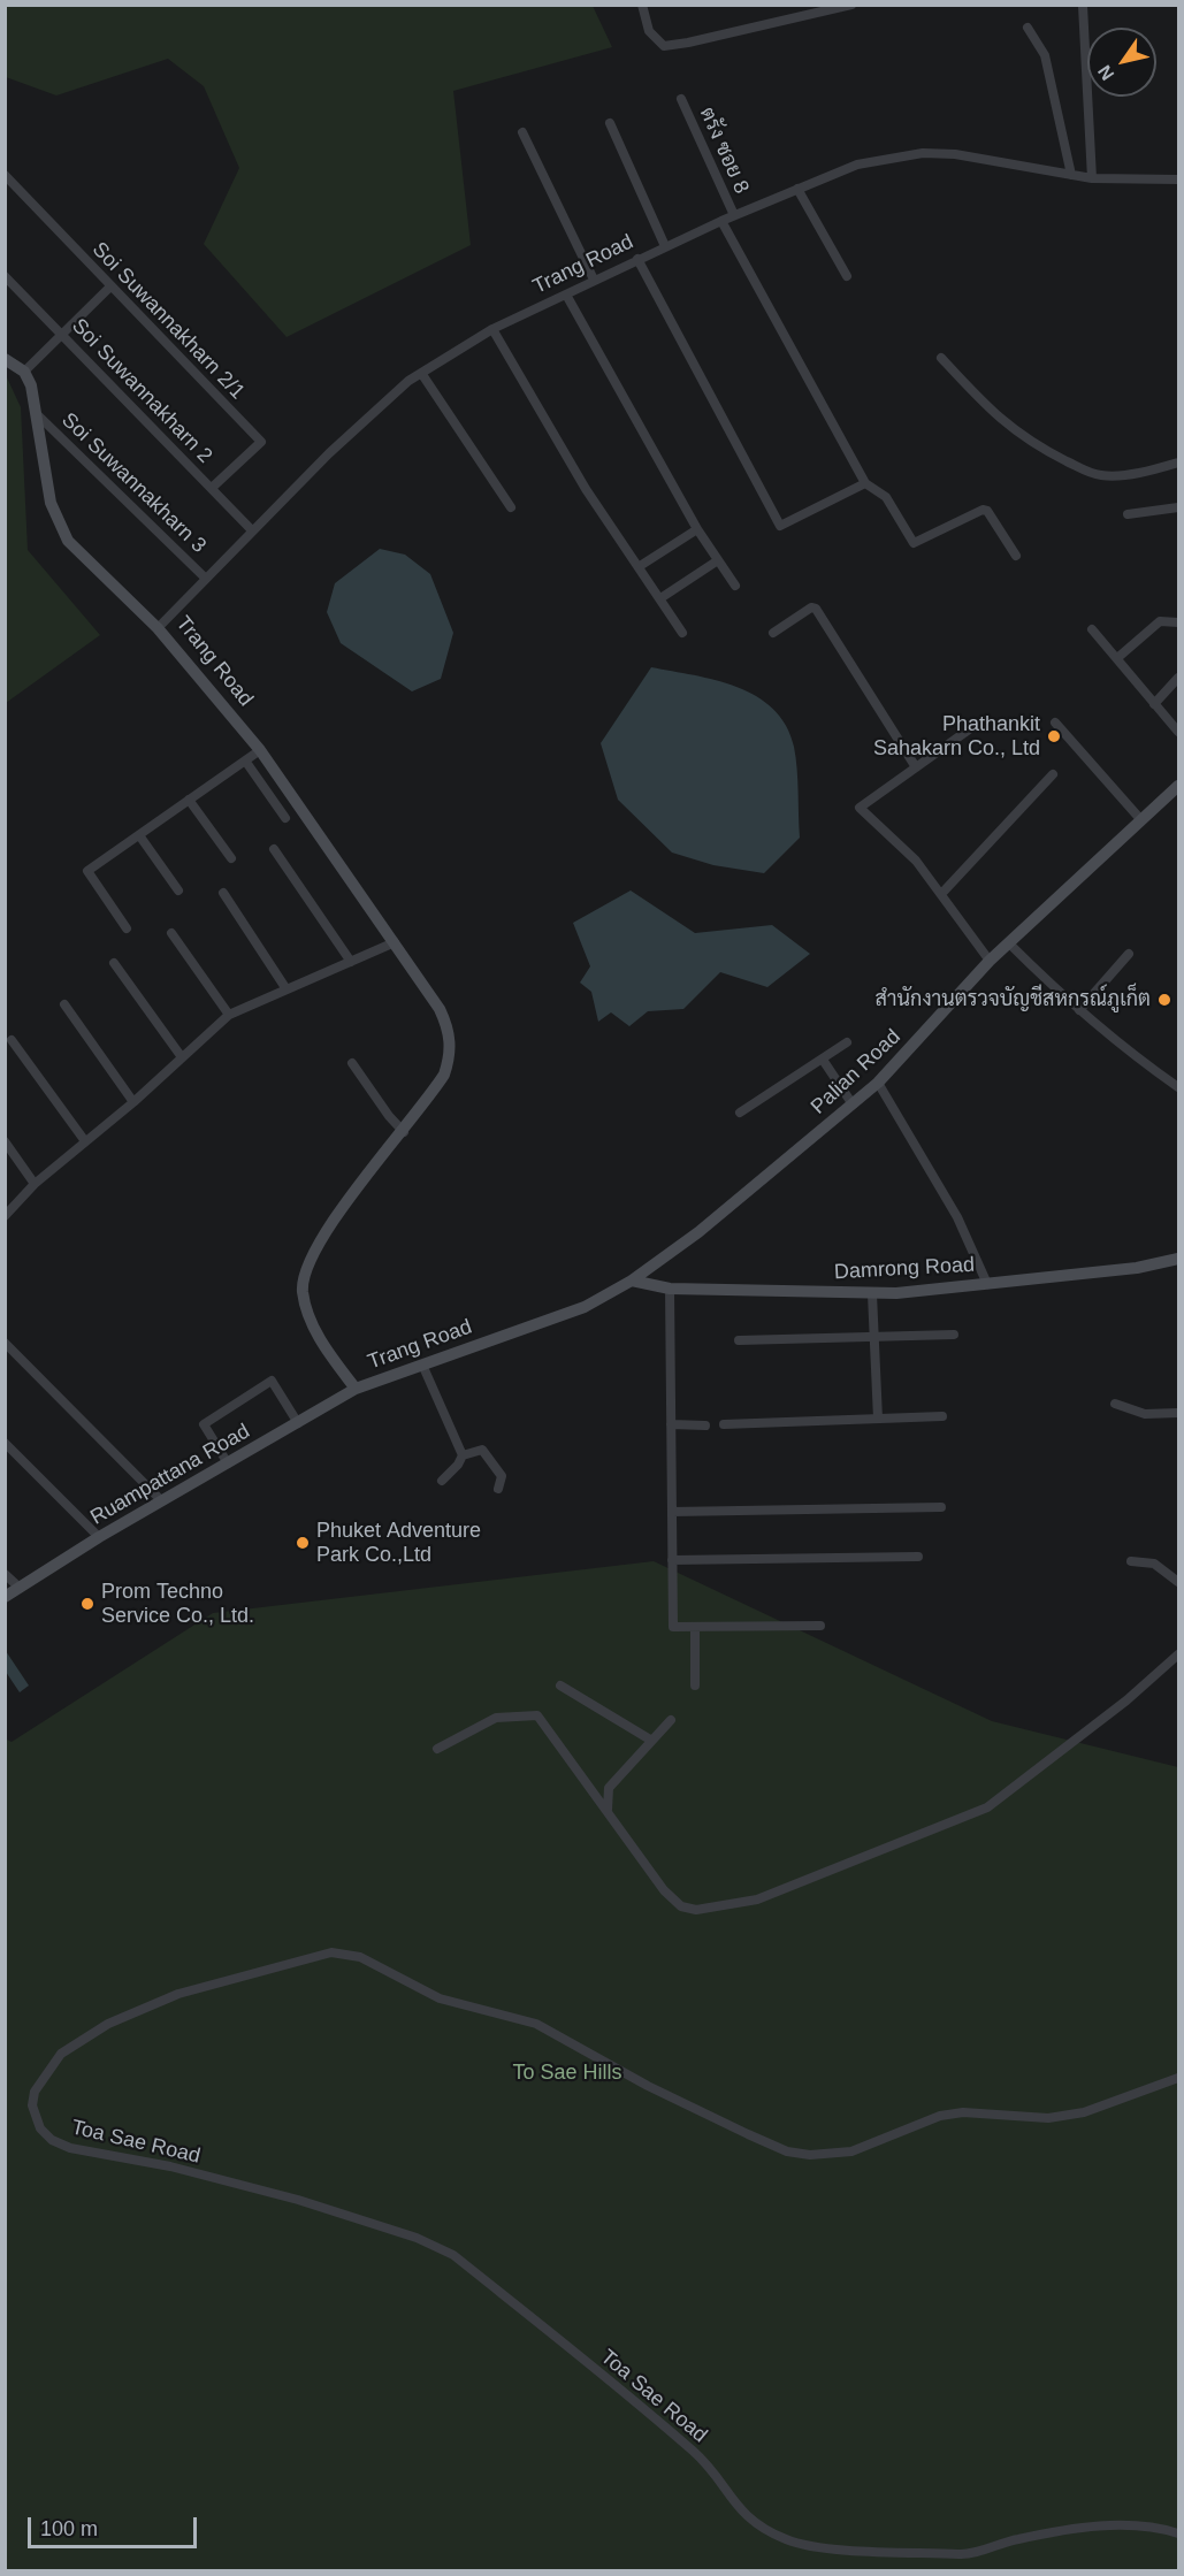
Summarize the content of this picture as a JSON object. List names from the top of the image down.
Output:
{
  "streets": {
    "street": [
      "ตรัง ซอย 8",
      "Trang Road",
      "Soi Suwannakharn 2/1",
      "Soi Suwannakharn 2",
      "Soi Suwannakharn 3",
      "Palian Road",
      "Damrong Road",
      "Ruampattana Road",
      "Toa Sae Road"
    ]
  },
  "crossings": [
    ["ตรัง ซอย 8", "Trang Road"],
    ["Trang Road", "Soi Suwannakharn 2"],
    ["Trang Road", "Soi Suwannakharn 3"],
    ["Trang Road", "Palian Road"],
    ["Trang Road", "Damrong Road"],
    ["Trang Road", "Ruampattana Road"],
    ["Soi Suwannakharn 2/1", "Soi Suwannakharn 2"],
    ["Palian Road", "Damrong Road"]
  ],
  "parks": ["To Sae Hills"],
  "places": [
    "Phathankit Sahakarn Co., Ltd",
    "สำนักงานตรวจบัญชีสหกรณ์ภูเก็ต",
    "Phuket Adventure Park Co.,Ltd",
    "Prom Techno Service Co., Ltd."
  ],
  "scale_bar": "100 m",
  "north": "bottom left"
}
